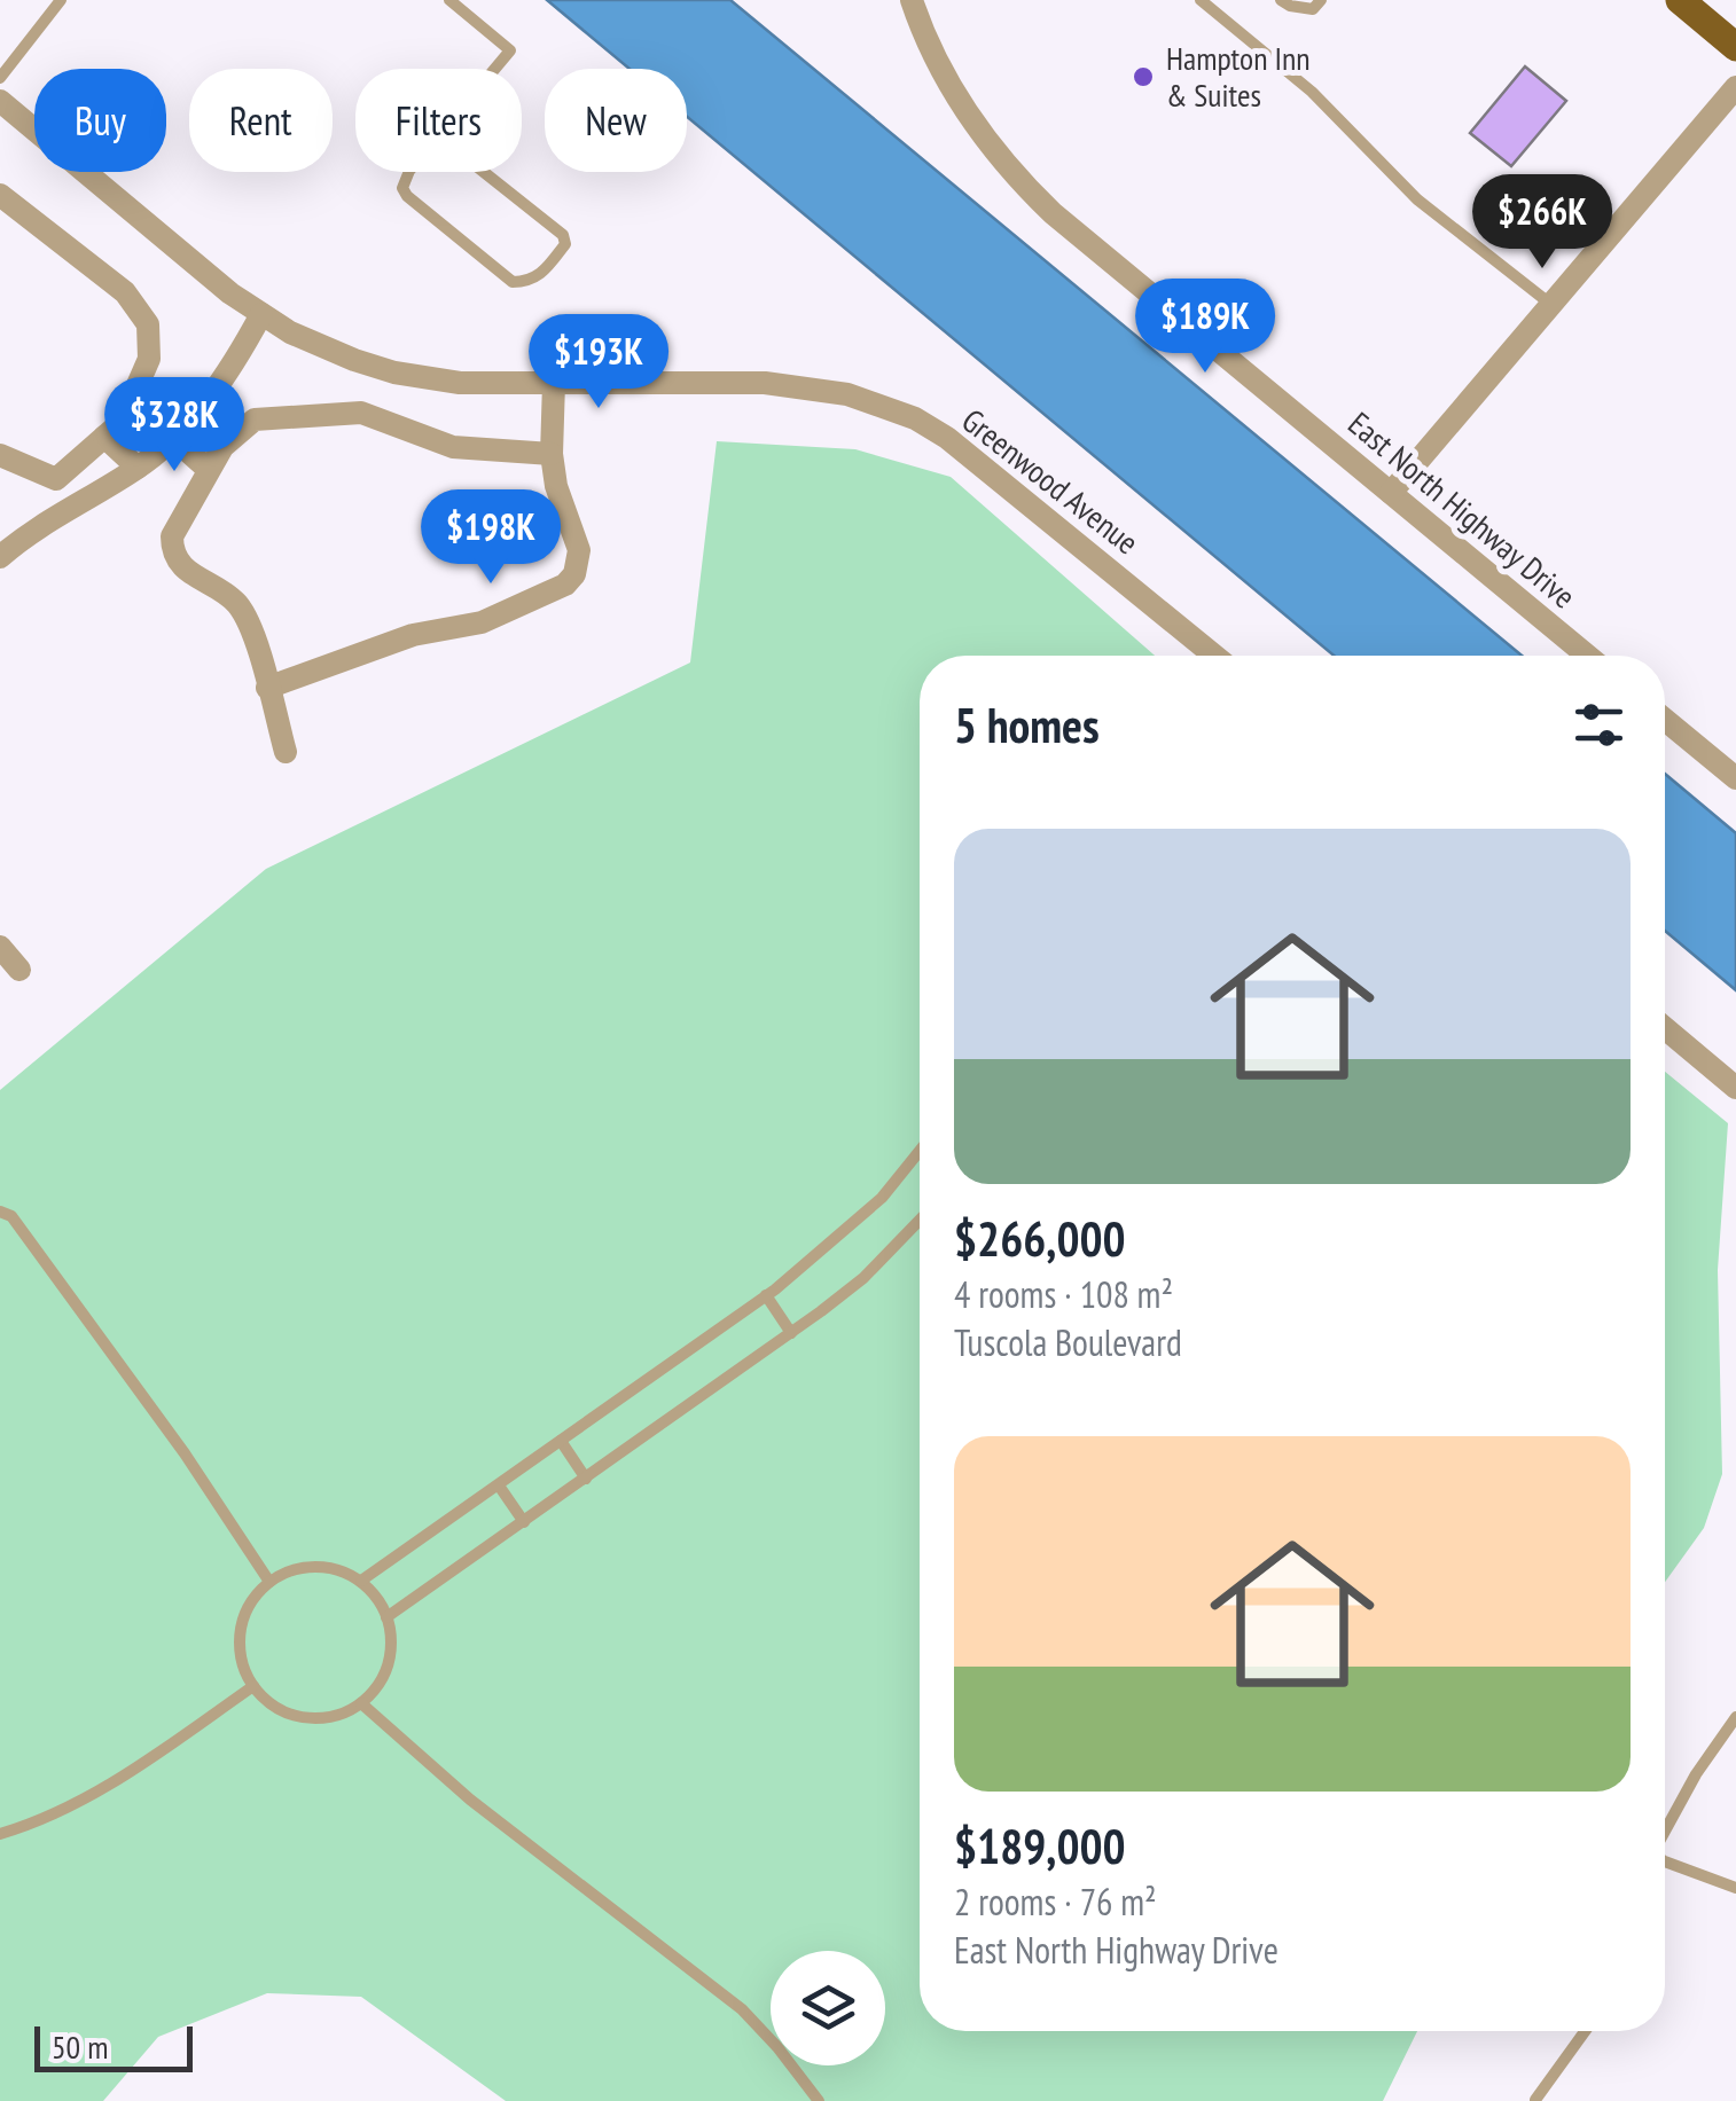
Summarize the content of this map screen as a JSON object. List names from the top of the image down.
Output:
{
  "streets": {
    "street": ["Greenwood Avenue", "East North Highway Drive"]
  },
  "places": ["Hampton Inn & Suites"],
  "scale_bar": "50 m",
  "page": {
    "chip": [
      "Buy",
      "Rent",
      "Filters",
      "New"
    ],
    "price": [
      "$266K",
      "$189K",
      "$193K",
      "$328K",
      "$198K"
    ],
    "heading": "5 homes",
    "list": [
      {
        "name": "$266,000",
        "note": "4 rooms · 108 m² · Tuscola Boulevard"
      },
      {
        "name": "$189,000",
        "note": "2 rooms · 76 m² · East North Highway Drive"
      }
    ],
    "scale": "50 m"
  }
}
